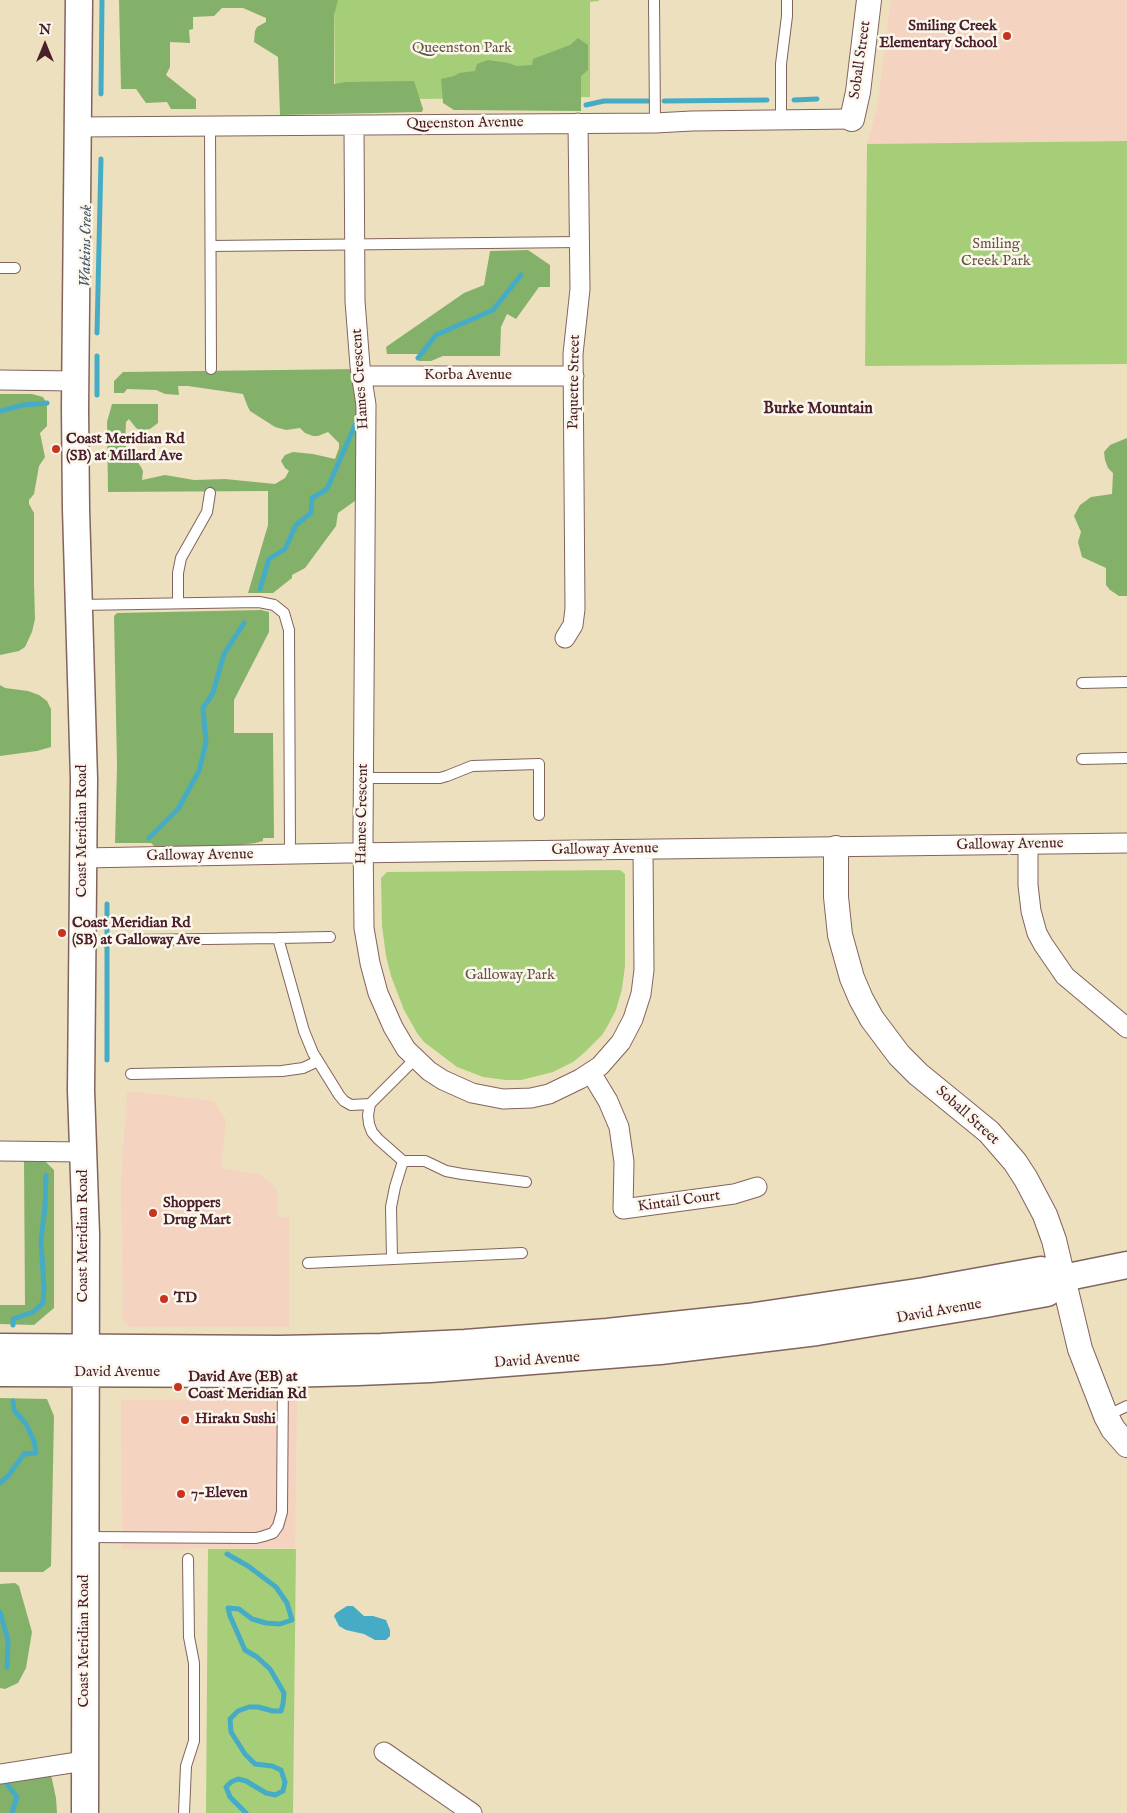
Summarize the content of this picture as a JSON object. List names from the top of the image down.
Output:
{
  "streets": {
    "main road": ["Coast Meridian Road", "David Avenue"],
    "street": [
      "Soball Street",
      "Queenston Avenue",
      "Korba Avenue",
      "Hames Crescent",
      "Paquette Street",
      "Galloway Avenue",
      "Kintail Court"
    ]
  },
  "crossings": [
    ["Soball Street", "Queenston Avenue"],
    ["Soball Street", "Galloway Avenue"],
    ["Soball Street", "David Avenue"],
    ["Queenston Avenue", "Hames Crescent"],
    ["Queenston Avenue", "Paquette Street"],
    ["Queenston Avenue", "Coast Meridian Road"],
    ["Korba Avenue", "Hames Crescent"],
    ["Korba Avenue", "Paquette Street"],
    ["Hames Crescent", "Galloway Avenue"],
    ["Hames Crescent", "Kintail Court"],
    ["Coast Meridian Road", "Galloway Avenue"],
    ["Coast Meridian Road", "David Avenue"]
  ],
  "districts": ["Burke Mountain"],
  "water": ["Watkins Creek"],
  "parks": ["Queenston Park", "Smiling Creek Park", "Galloway Park"],
  "places": [
    "Smiling Creek Elementary School",
    "Coast Meridian Rd (SB) at Millard Ave",
    "Coast Meridian Rd (SB) at Galloway Ave",
    "Shoppers Drug Mart",
    "TD",
    "David Ave (EB) at Coast Meridian Rd",
    "Hiraku Sushi",
    "7-Eleven"
  ],
  "north": "top"
}
